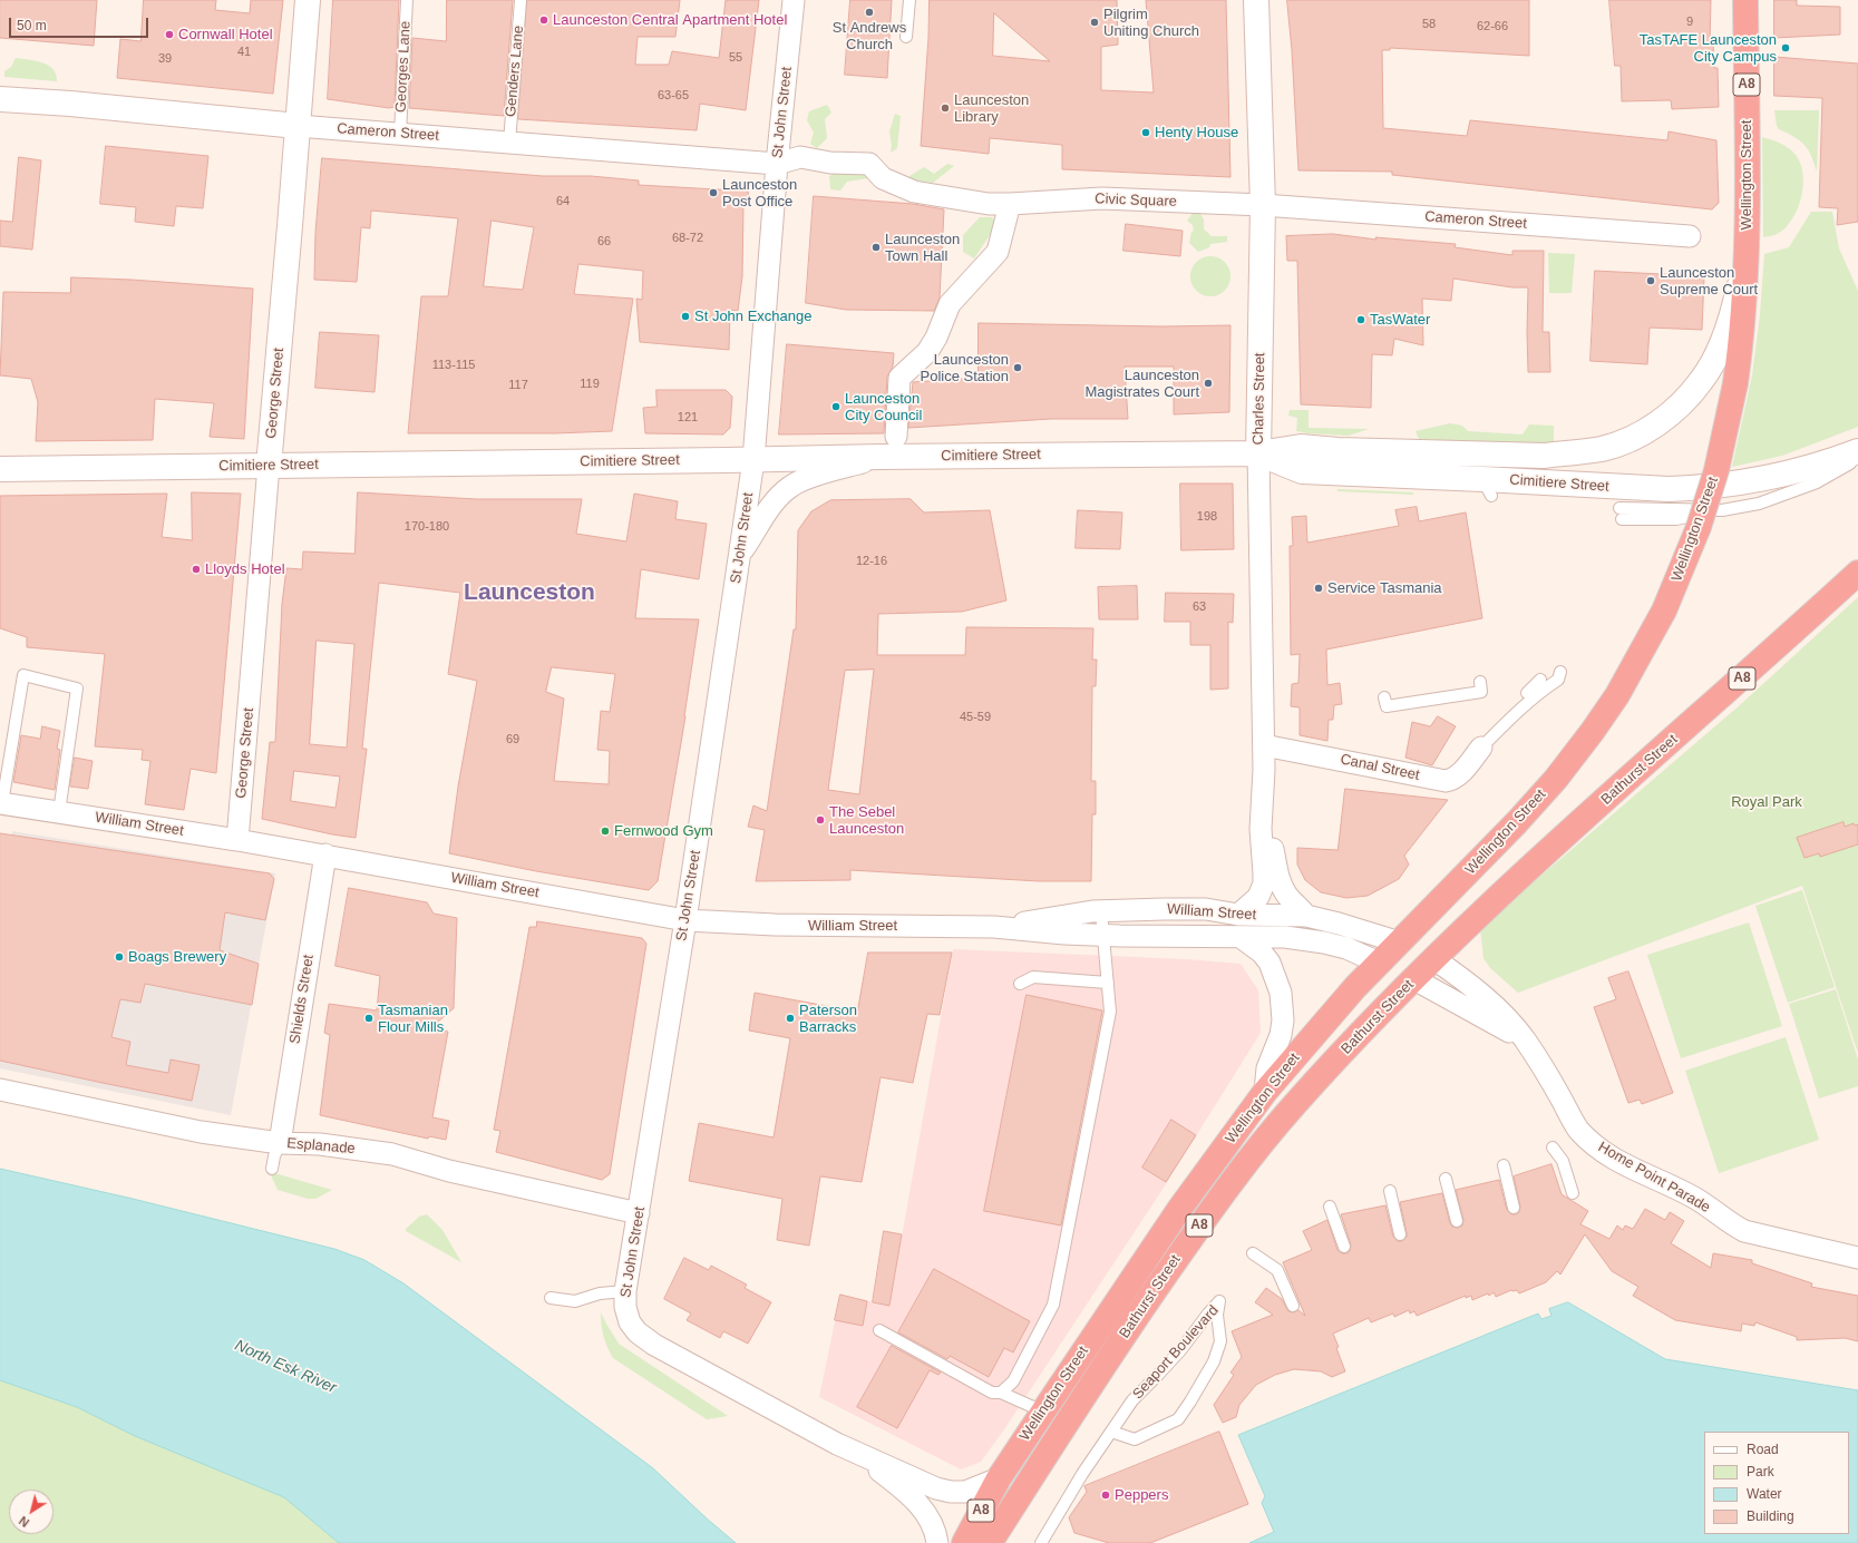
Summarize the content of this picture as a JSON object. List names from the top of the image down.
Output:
{
  "streets": {
    "highway": ["A8", "Wellington Street", "Bathurst Street"],
    "main road": [
      "Cameron Street",
      "George Street",
      "Charles Street",
      "Cimitiere Street"
    ],
    "street": [
      "St John Street",
      "Civic Square",
      "Canal Street",
      "William Street",
      "Shields Street",
      "Esplanade",
      "Home Point Parade"
    ],
    "lane": ["Georges Lane", "Genders Lane", "Seaport Boulevard"]
  },
  "crossings": [
    ["Georges Lane", "Cameron Street"],
    ["Genders Lane", "Cameron Street"],
    ["St John Street", "Cameron Street"],
    ["St John Street", "Wellington Street"],
    ["St John Street", "Civic Square"],
    ["St John Street", "Cimitiere Street"],
    ["St John Street", "William Street"],
    ["St John Street", "Esplanade"],
    ["Cameron Street", "Civic Square"],
    ["Cameron Street", "George Street"],
    ["Cameron Street", "Charles Street"],
    ["Wellington Street", "Cimitiere Street"],
    ["Wellington Street", "William Street"],
    ["Civic Square", "Charles Street"],
    ["George Street", "Cimitiere Street"],
    ["George Street", "William Street"],
    ["Charles Street", "Cimitiere Street"],
    ["Charles Street", "Canal Street"],
    ["Charles Street", "William Street"],
    ["Bathurst Street", "Home Point Parade"],
    ["William Street", "Shields Street"],
    ["Shields Street", "Esplanade"]
  ],
  "districts": ["Launceston"],
  "water": ["North Esk River"],
  "parks": ["Royal Park"],
  "places": [
    "St Andrews Church",
    "Launceston Central Apartment Hotel",
    "Pilgrim Uniting Church",
    "Cornwall Hotel",
    "TasTAFE Launceston City Campus",
    "Launceston Library",
    "Henty House",
    "Launceston Post Office",
    "Launceston Town Hall",
    "Launceston Supreme Court",
    "St John Exchange",
    "TasWater",
    "Launceston Police Station",
    "Launceston Magistrates Court",
    "Launceston City Council",
    "Lloyds Hotel",
    "Service Tasmania",
    "The Sebel Launceston",
    "Fernwood Gym",
    "Boags Brewery",
    "Tasmanian Flour Mills",
    "Paterson Barracks",
    "Peppers"
  ],
  "house_numbers": [
    "9",
    "58",
    "62-66",
    "41",
    "55",
    "39",
    "63-65",
    "64",
    "68-72",
    "66",
    "113-115",
    "119",
    "117",
    "121",
    "198",
    "170-180",
    "12-16",
    "63",
    "45-59",
    "69"
  ],
  "legend": [
    "Road",
    "Park",
    "Water",
    "Building"
  ],
  "scale_bar": "50 m",
  "north": "bottom left"
}
